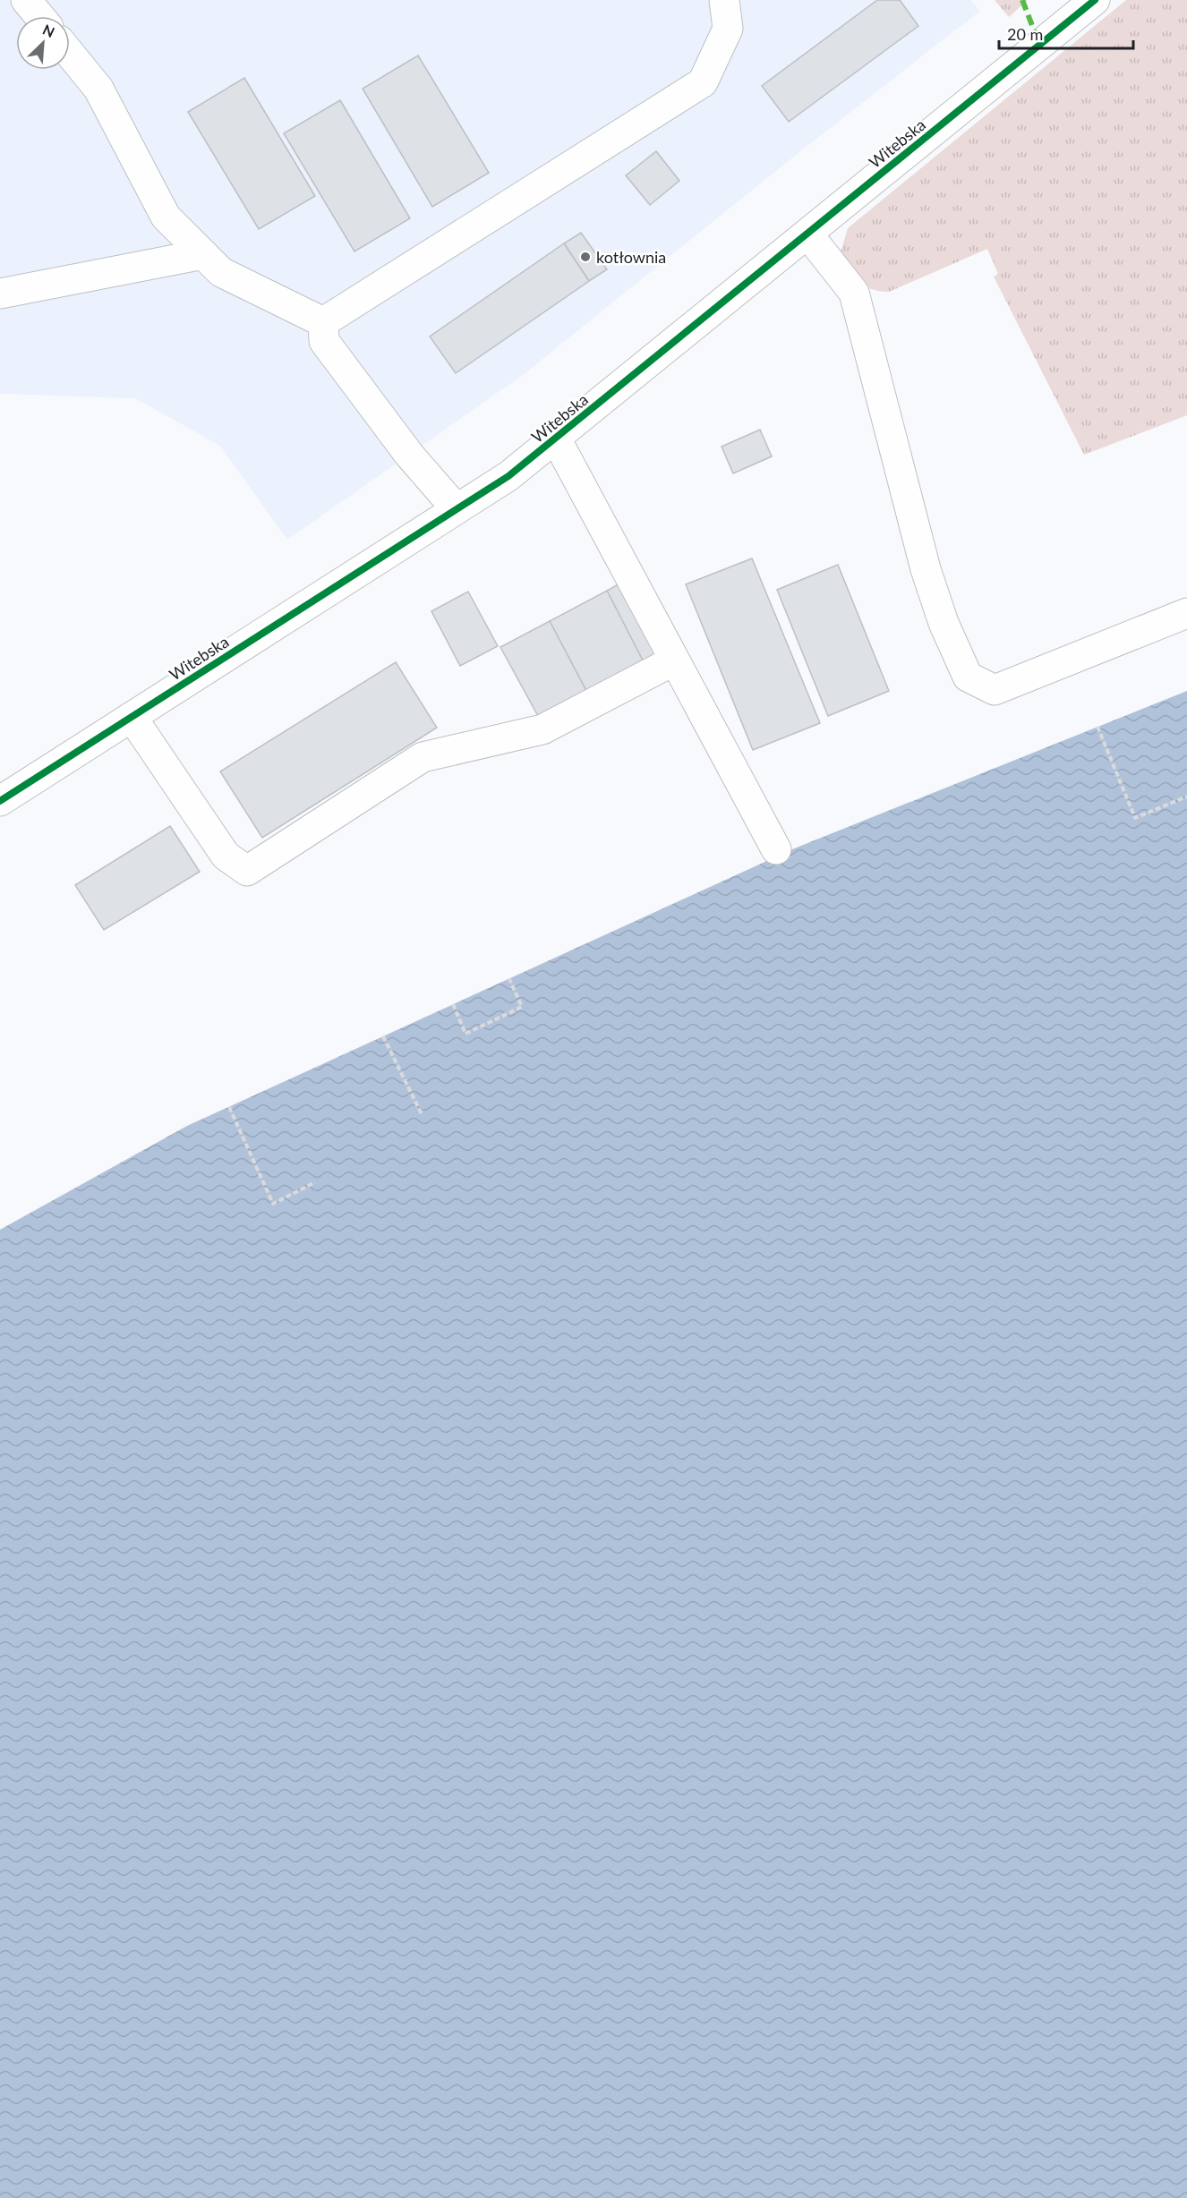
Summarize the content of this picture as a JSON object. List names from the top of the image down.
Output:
{
  "streets": {
    "street": ["Witebska"]
  },
  "places": ["kotłownia"],
  "scale_bar": "20 m",
  "north": "top right"
}
